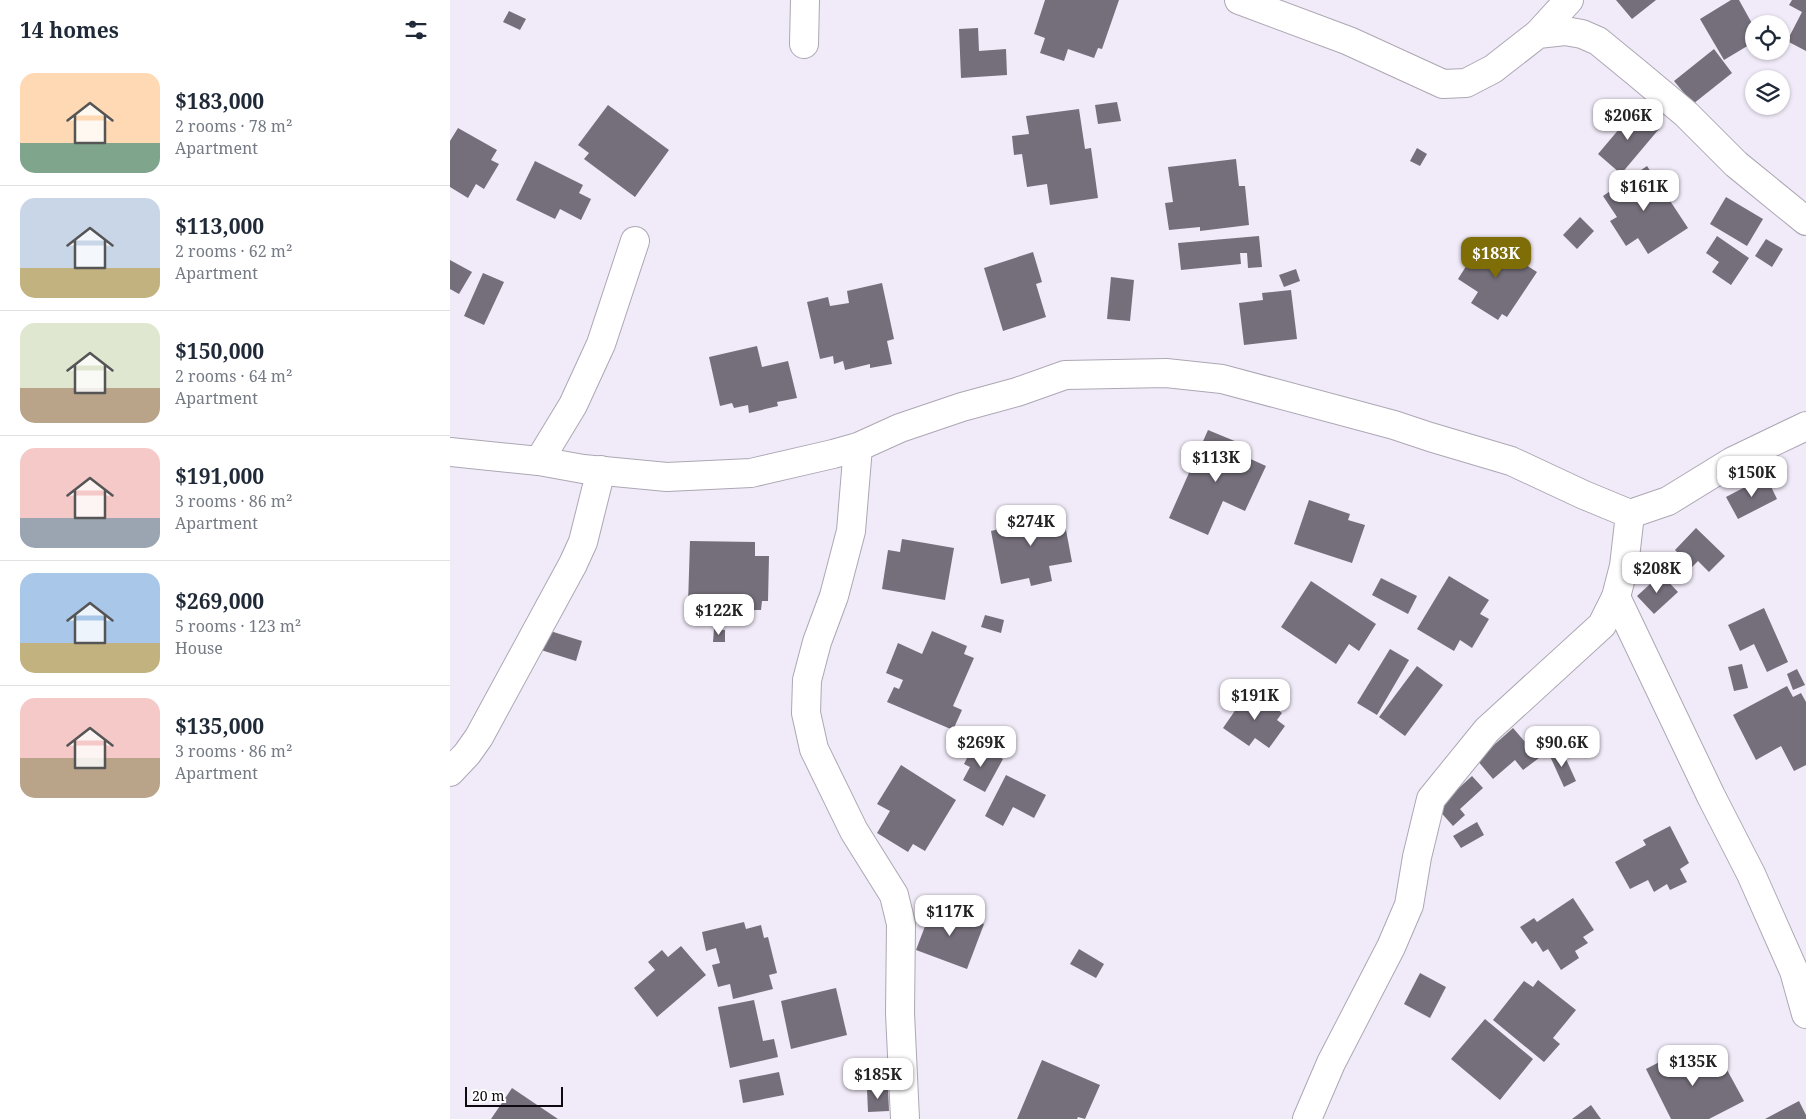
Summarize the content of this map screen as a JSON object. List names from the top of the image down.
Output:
{
  "scale_bar": "20 m",
  "page": {
    "heading": "14 homes",
    "list": [
      {
        "name": "$183,000",
        "note": "2 rooms · 78 m² · Apartment"
      },
      {
        "name": "$113,000",
        "note": "2 rooms · 62 m² · Apartment"
      },
      {
        "name": "$150,000",
        "note": "2 rooms · 64 m² · Apartment"
      },
      {
        "name": "$191,000",
        "note": "3 rooms · 86 m² · Apartment"
      },
      {
        "name": "$269,000",
        "note": "5 rooms · 123 m² · House"
      },
      {
        "name": "$135,000",
        "note": "3 rooms · 86 m² · Apartment"
      }
    ],
    "price": [
      "$206K",
      "$161K",
      "$183K",
      "$113K",
      "$150K",
      "$274K",
      "$208K",
      "$122K",
      "$191K",
      "$269K",
      "$90.6K",
      "$117K",
      "$135K",
      "$185K"
    ],
    "scale": "20 m"
  }
}
